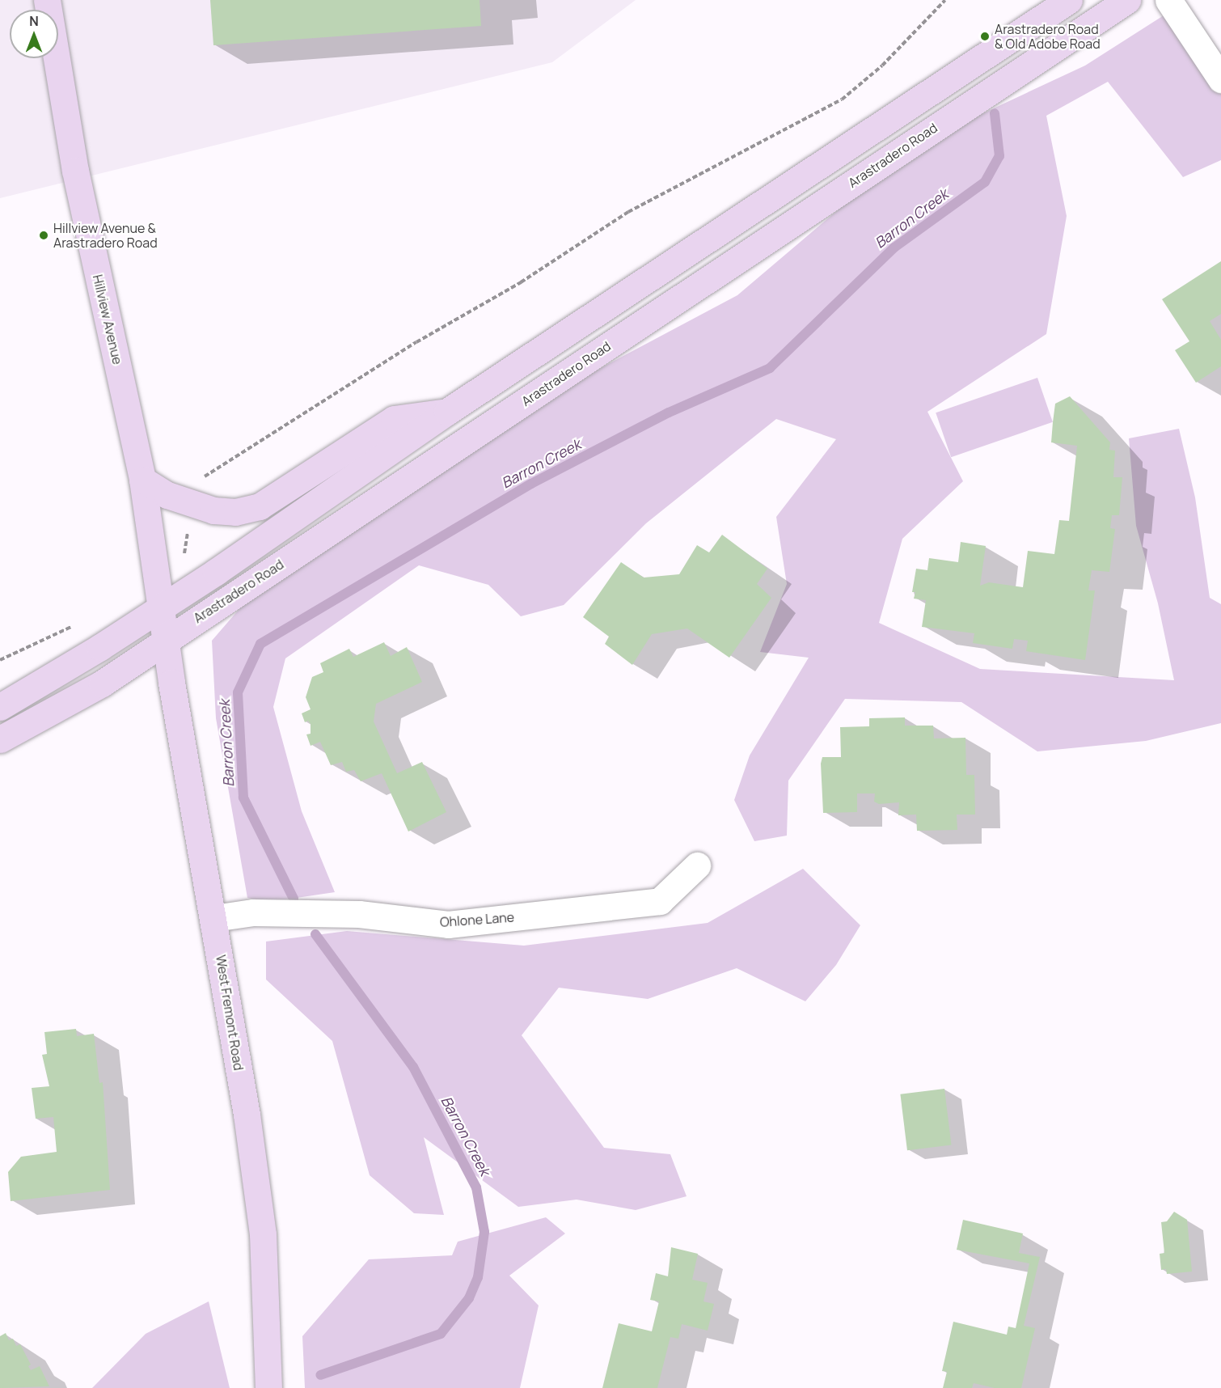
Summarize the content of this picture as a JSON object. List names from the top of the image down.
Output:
{
  "streets": {
    "main road": ["Arastradero Road", "Hillview Avenue", "West Fremont Road"],
    "street": ["Ohlone Lane"]
  },
  "crossings": [
    ["Arastradero Road", "Hillview Avenue"],
    ["Arastradero Road", "West Fremont Road"],
    ["Hillview Avenue", "West Fremont Road"],
    ["Ohlone Lane", "West Fremont Road"]
  ],
  "water": ["Barron Creek"],
  "places": ["Arastradero Road & Old Adobe Road", "Hillview Avenue & Arastradero Road"],
  "north": "top"
}
